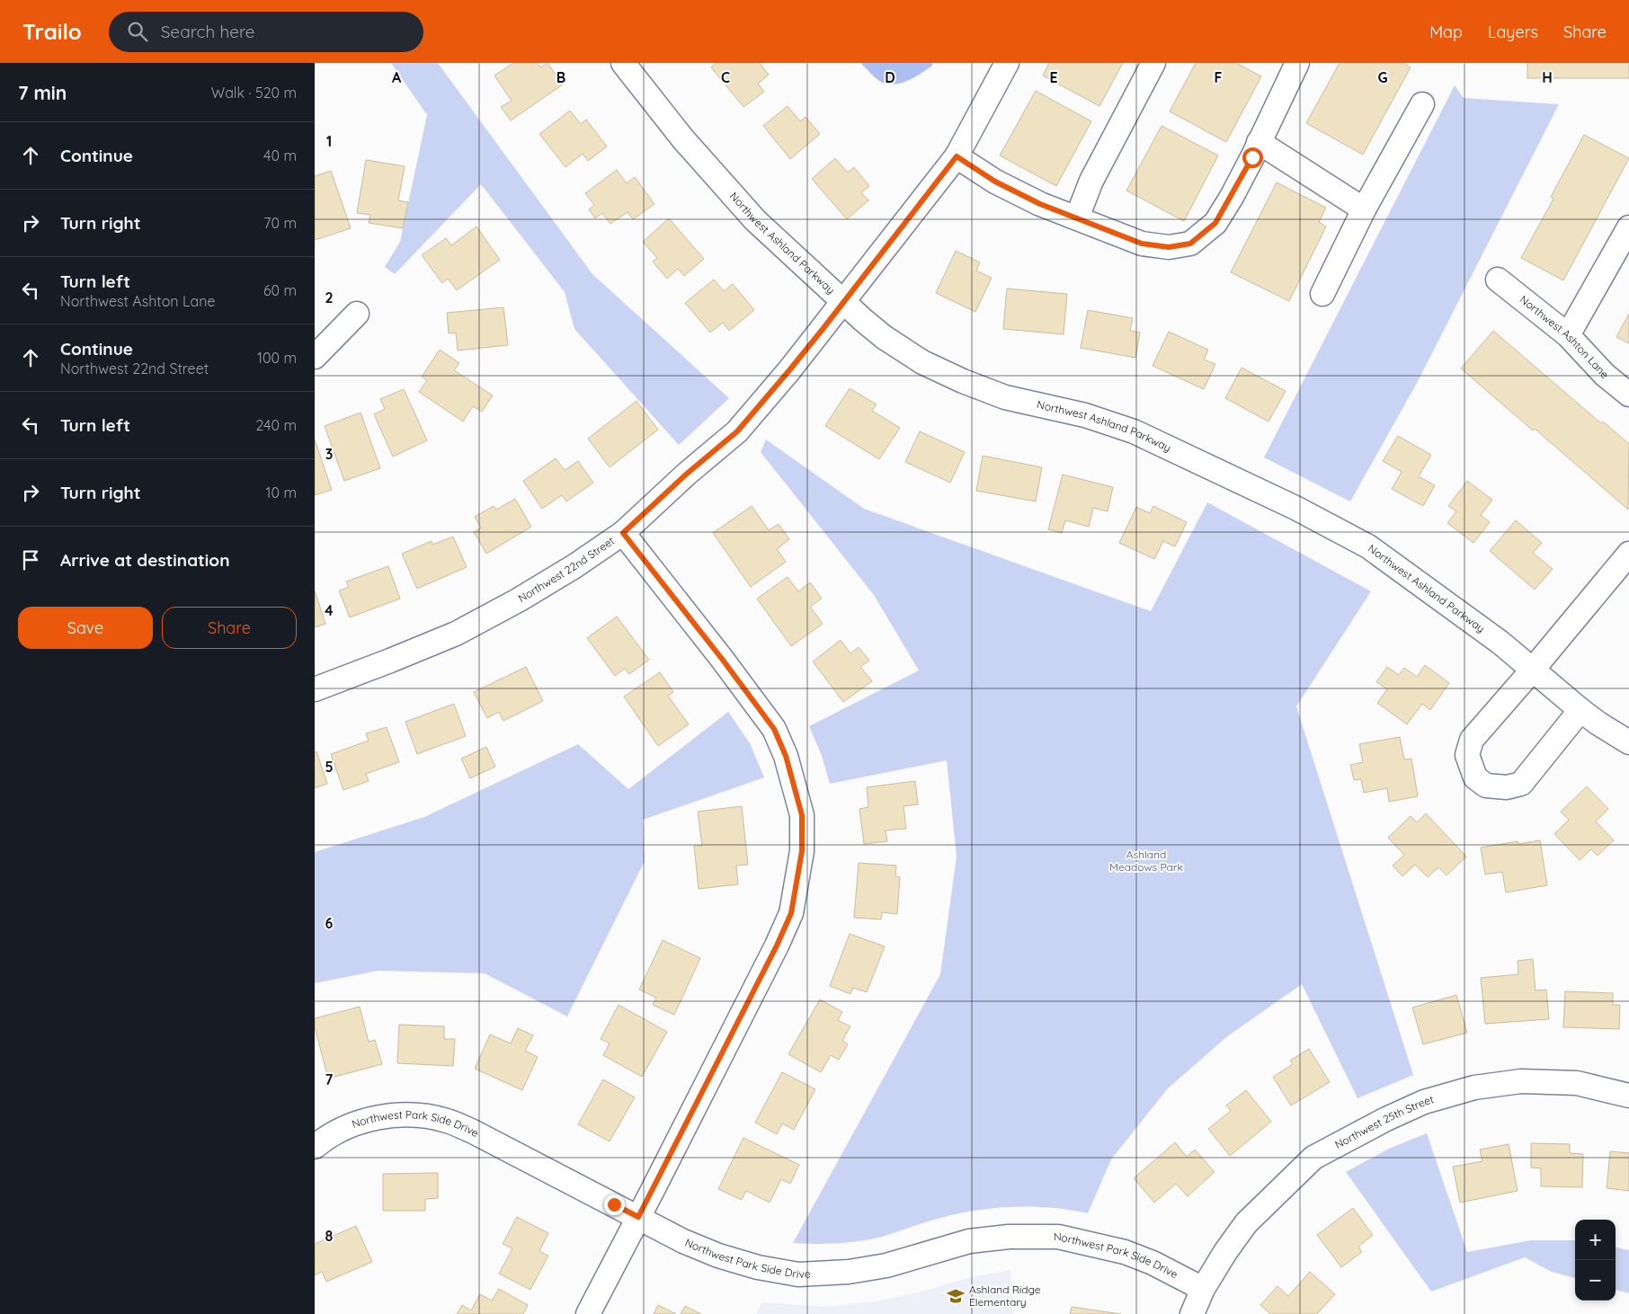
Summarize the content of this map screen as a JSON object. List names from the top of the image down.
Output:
{
  "streets": {
    "street": [
      "Northwest Ashland Parkway",
      "Northwest Ashton Lane",
      "Northwest 22nd Street",
      "Northwest 25th Street",
      "Northwest Park Side Drive"
    ]
  },
  "crossings": [
    ["Northwest Ashland Parkway", "Northwest 22nd Street"],
    ["Northwest 25th Street", "Northwest Park Side Drive"]
  ],
  "parks": ["Ashland Meadows Park"],
  "places": {
    "school or university": ["Ashland Ridge Elementary"]
  },
  "page": {
    "header": "Trailo",
    "search": "Search here",
    "nav": ["Map", "Layers", "Share"],
    "heading": ["7 min", "Walk · 520 m"],
    "list": [
      ["Continue", "40 m"],
      ["Turn right", "70 m"],
      ["Turn left", "Northwest Ashton Lane", "60 m"],
      ["Continue", "Northwest 22nd Street", "100 m"],
      ["Turn left", "240 m"],
      ["Turn right", "10 m"],
      "Arrive at destination"
    ],
    "buttons": ["Save", "Share"],
    "map_buttons": ["+", "−"]
  },
  "grid": {
    "columns": [
      "A",
      "B",
      "C",
      "D",
      "E",
      "F",
      "G",
      "H"
    ],
    "rows": [
      "1",
      "2",
      "3",
      "4",
      "5",
      "6",
      "7",
      "8"
    ]
  }
}
